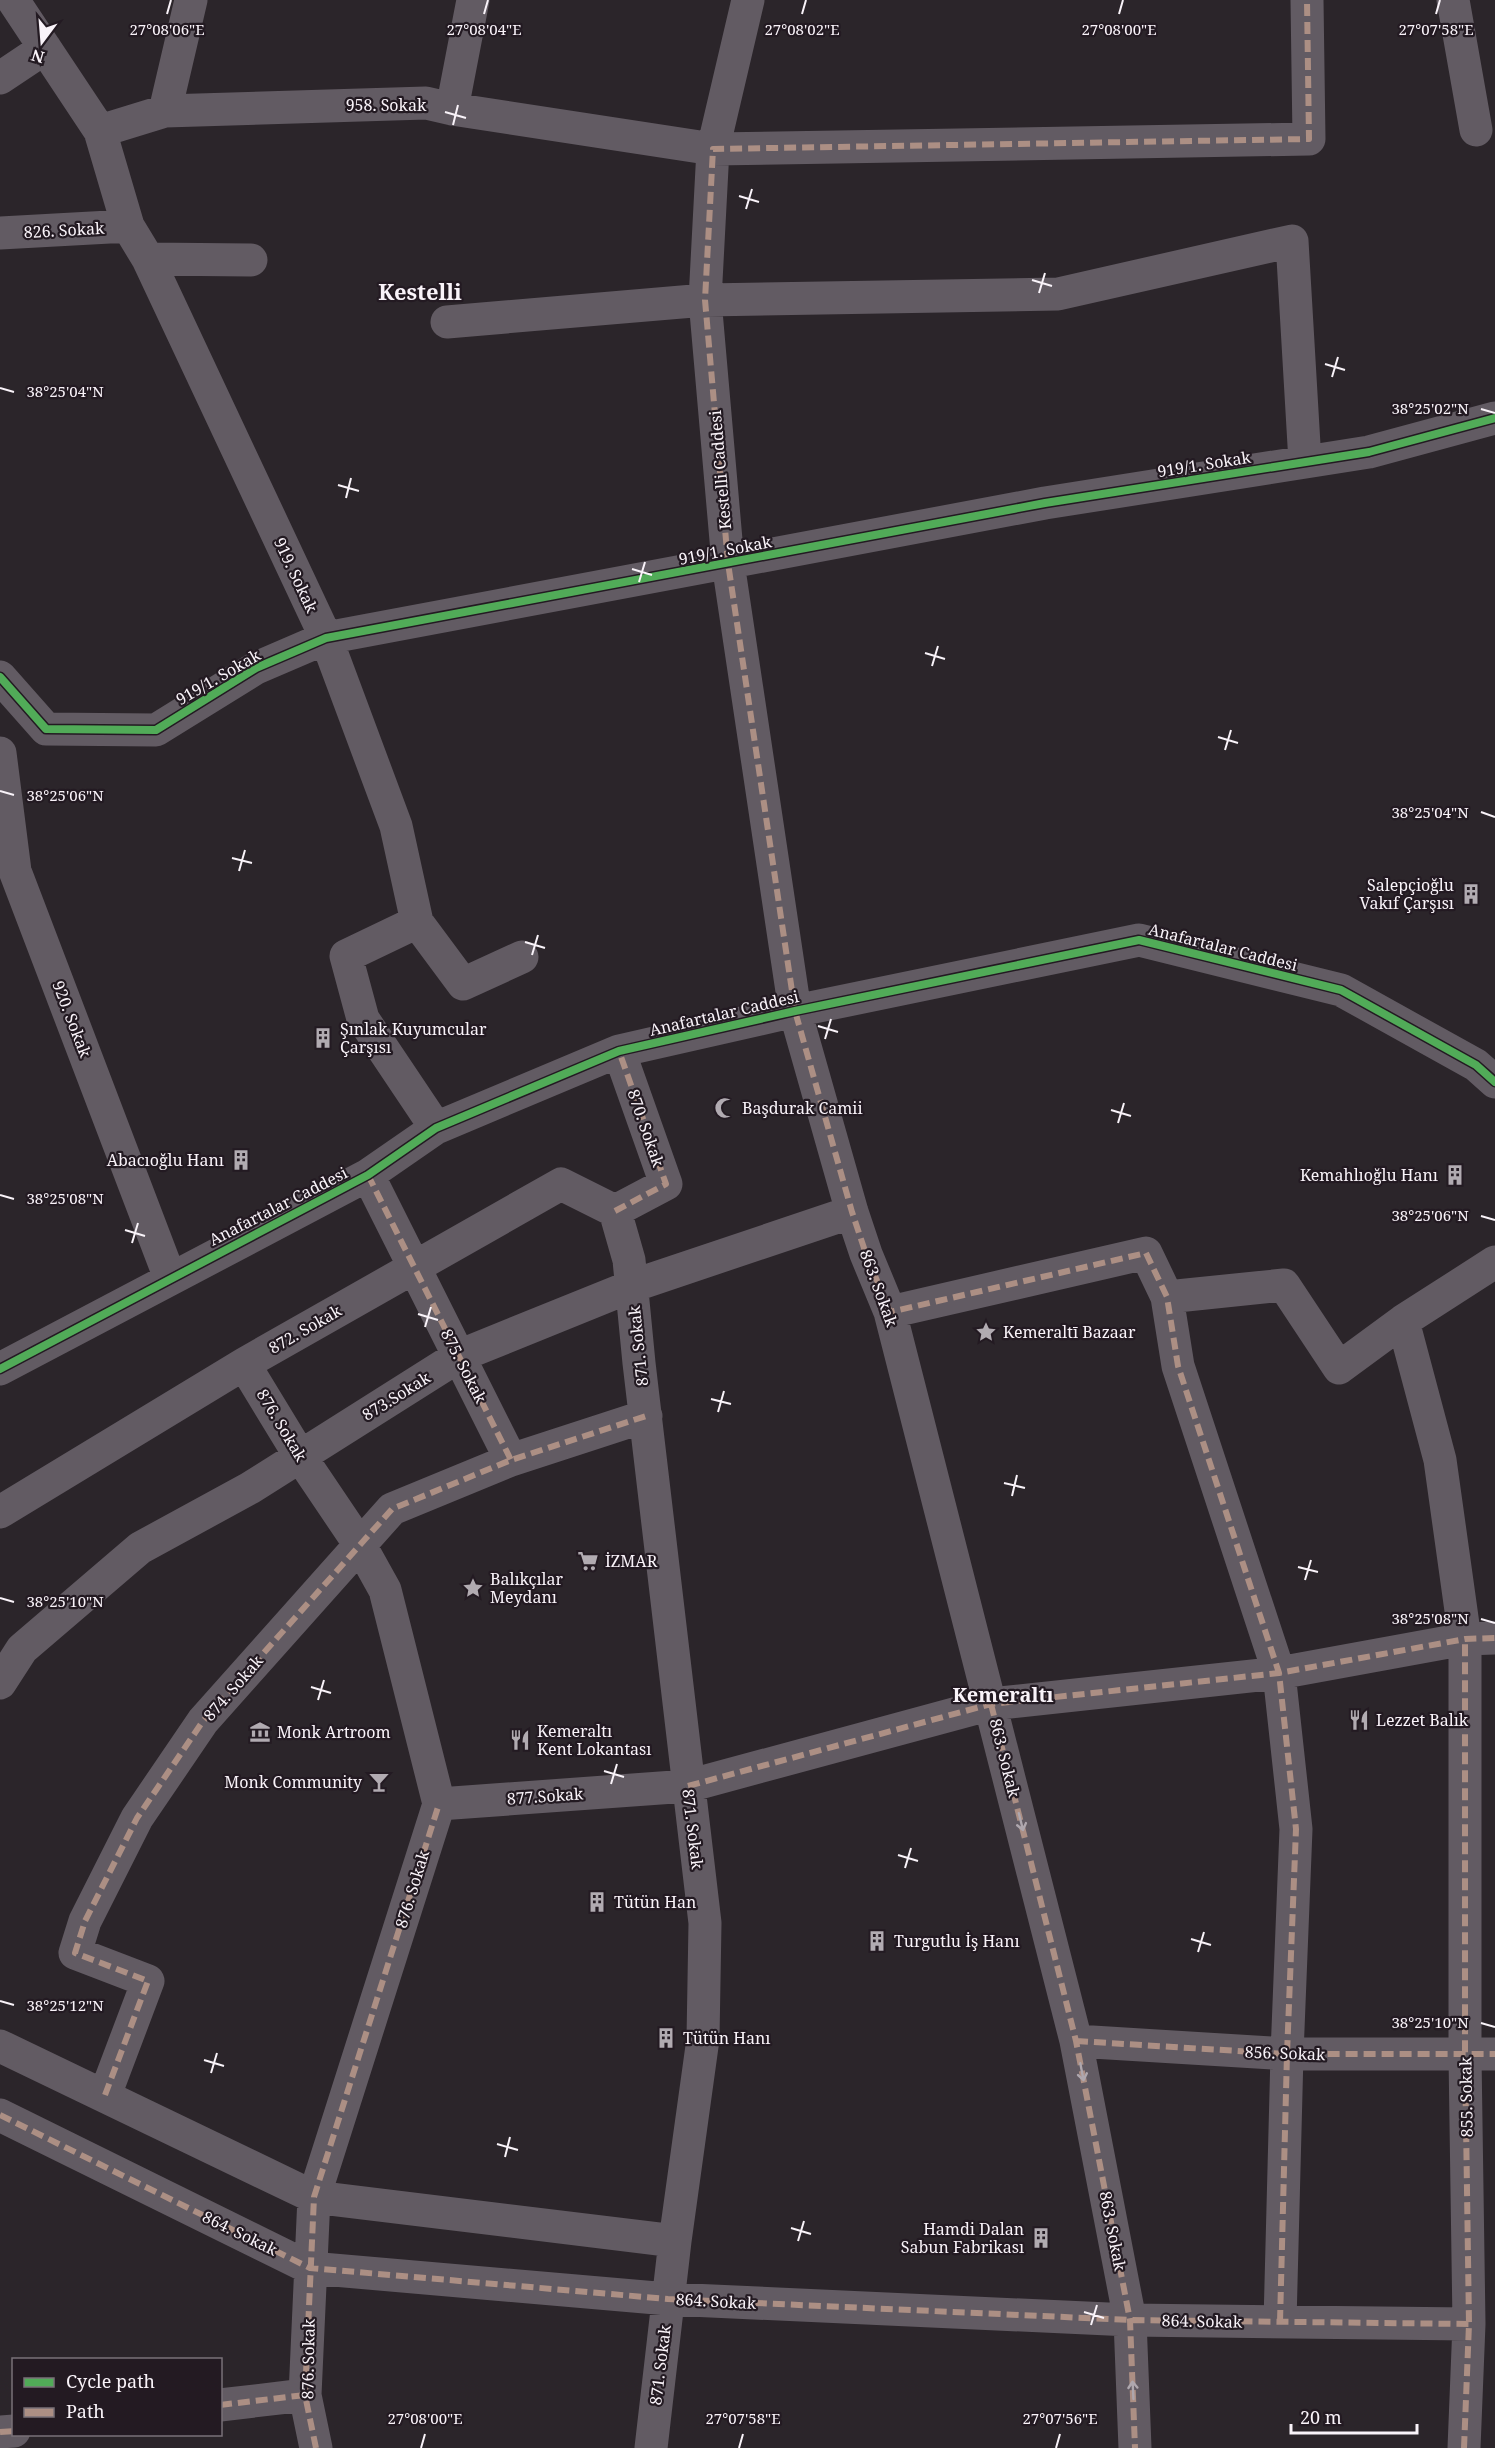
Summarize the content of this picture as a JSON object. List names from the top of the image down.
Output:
{
  "streets": {
    "street": [
      "958. Sokak",
      "826. Sokak",
      "919/1. Sokak",
      "Kestelli Caddesi",
      "919. Sokak",
      "Anafartalar Caddesi",
      "920. Sokak",
      "870. Sokak",
      "863. Sokak",
      "872. Sokak",
      "871. Sokak",
      "875. Sokak",
      "873.Sokak",
      "876. Sokak",
      "874. Sokak",
      "877.Sokak",
      "856. Sokak",
      "855. Sokak",
      "864. Sokak"
    ]
  },
  "crossings": [
    ["958. Sokak", "Kestelli Caddesi"],
    ["958. Sokak", "919. Sokak"],
    ["826. Sokak", "919. Sokak"],
    ["919/1. Sokak", "Kestelli Caddesi"],
    ["919/1. Sokak", "919. Sokak"],
    ["Kestelli Caddesi", "Anafartalar Caddesi"],
    ["Kestelli Caddesi", "863. Sokak"],
    ["Anafartalar Caddesi", "920. Sokak"],
    ["Anafartalar Caddesi", "870. Sokak"],
    ["Anafartalar Caddesi", "863. Sokak"],
    ["Anafartalar Caddesi", "875. Sokak"],
    ["870. Sokak", "872. Sokak"],
    ["870. Sokak", "871. Sokak"],
    ["863. Sokak", "873.Sokak"],
    ["863. Sokak", "877.Sokak"],
    ["863. Sokak", "856. Sokak"],
    ["863. Sokak", "864. Sokak"],
    ["872. Sokak", "871. Sokak"],
    ["872. Sokak", "875. Sokak"],
    ["872. Sokak", "876. Sokak"],
    ["871. Sokak", "873.Sokak"],
    ["871. Sokak", "874. Sokak"],
    ["871. Sokak", "877.Sokak"],
    ["871. Sokak", "864. Sokak"],
    ["875. Sokak", "873.Sokak"],
    ["875. Sokak", "874. Sokak"],
    ["873.Sokak", "876. Sokak"],
    ["876. Sokak", "874. Sokak"],
    ["876. Sokak", "877.Sokak"],
    ["876. Sokak", "864. Sokak"],
    ["877.Sokak", "855. Sokak"],
    ["856. Sokak", "855. Sokak"],
    ["855. Sokak", "864. Sokak"]
  ],
  "districts": ["Kestelli", "Kemeraltı"],
  "places": {
    "building": [
      "Salepçioğlu Vakıf Çarşısı",
      "Şınlak Kuyumcular Çarşısı",
      "Abacıoğlu Hanı",
      "Kemahlıoğlu Hanı",
      "Tütün Han",
      "Turgutlu İş Hanı",
      "Tütün Hanı",
      "Hamdi Dalan Sabun Fabrikası"
    ],
    "mosque": ["Başdurak Camii"],
    "place": ["Kemeraltī Bazaar", "Balıkçılar Meydanı"],
    "supermarket": ["İZMAR"],
    "restaurant": ["Lezzet Balık", "Kemeraltı Kent Lokantası"],
    "museum": ["Monk Artroom"],
    "bar": ["Monk Community"]
  },
  "legend": ["Cycle path", "Path"],
  "scale_bar": "20 m",
  "north": "bottom",
  "coordinates": [
    "27°08'06\"E",
    "27°08'04\"E",
    "27°08'02\"E",
    "27°08'00\"E",
    "27°07'58\"E",
    "38°25'04\"N",
    "38°25'02\"N",
    "38°25'06\"N",
    "38°25'08\"N",
    "38°25'10\"N",
    "38°25'12\"N",
    "27°07'56\"E"
  ]
}
